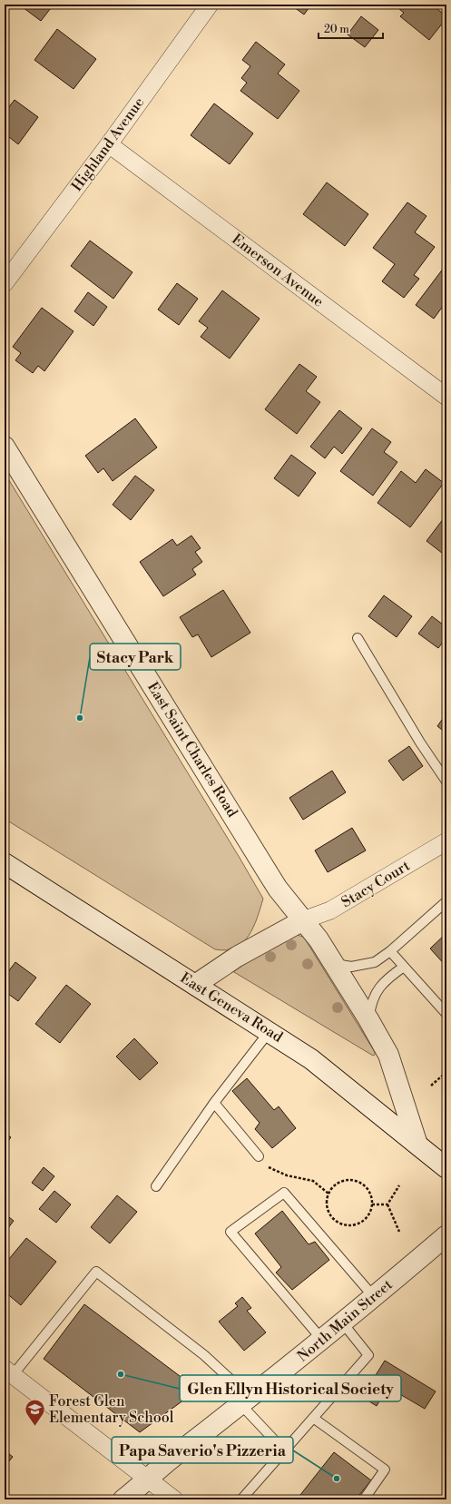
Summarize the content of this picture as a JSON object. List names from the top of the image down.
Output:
{
  "streets": {
    "street": [
      "Highland Avenue",
      "Emerson Avenue",
      "East Saint Charles Road",
      "Stacy Court",
      "East Geneva Road",
      "North Main Street"
    ]
  },
  "crossings": [
    ["Highland Avenue", "Emerson Avenue"],
    ["East Saint Charles Road", "Stacy Court"],
    ["East Saint Charles Road", "East Geneva Road"]
  ],
  "places": {
    "other": ["Stacy Park", "Glen Ellyn Historical Society", "Papa Saverio's Pizzeria"],
    "school or university": ["Forest Glen Elementary School"]
  },
  "scale_bar": "20 m"
}
